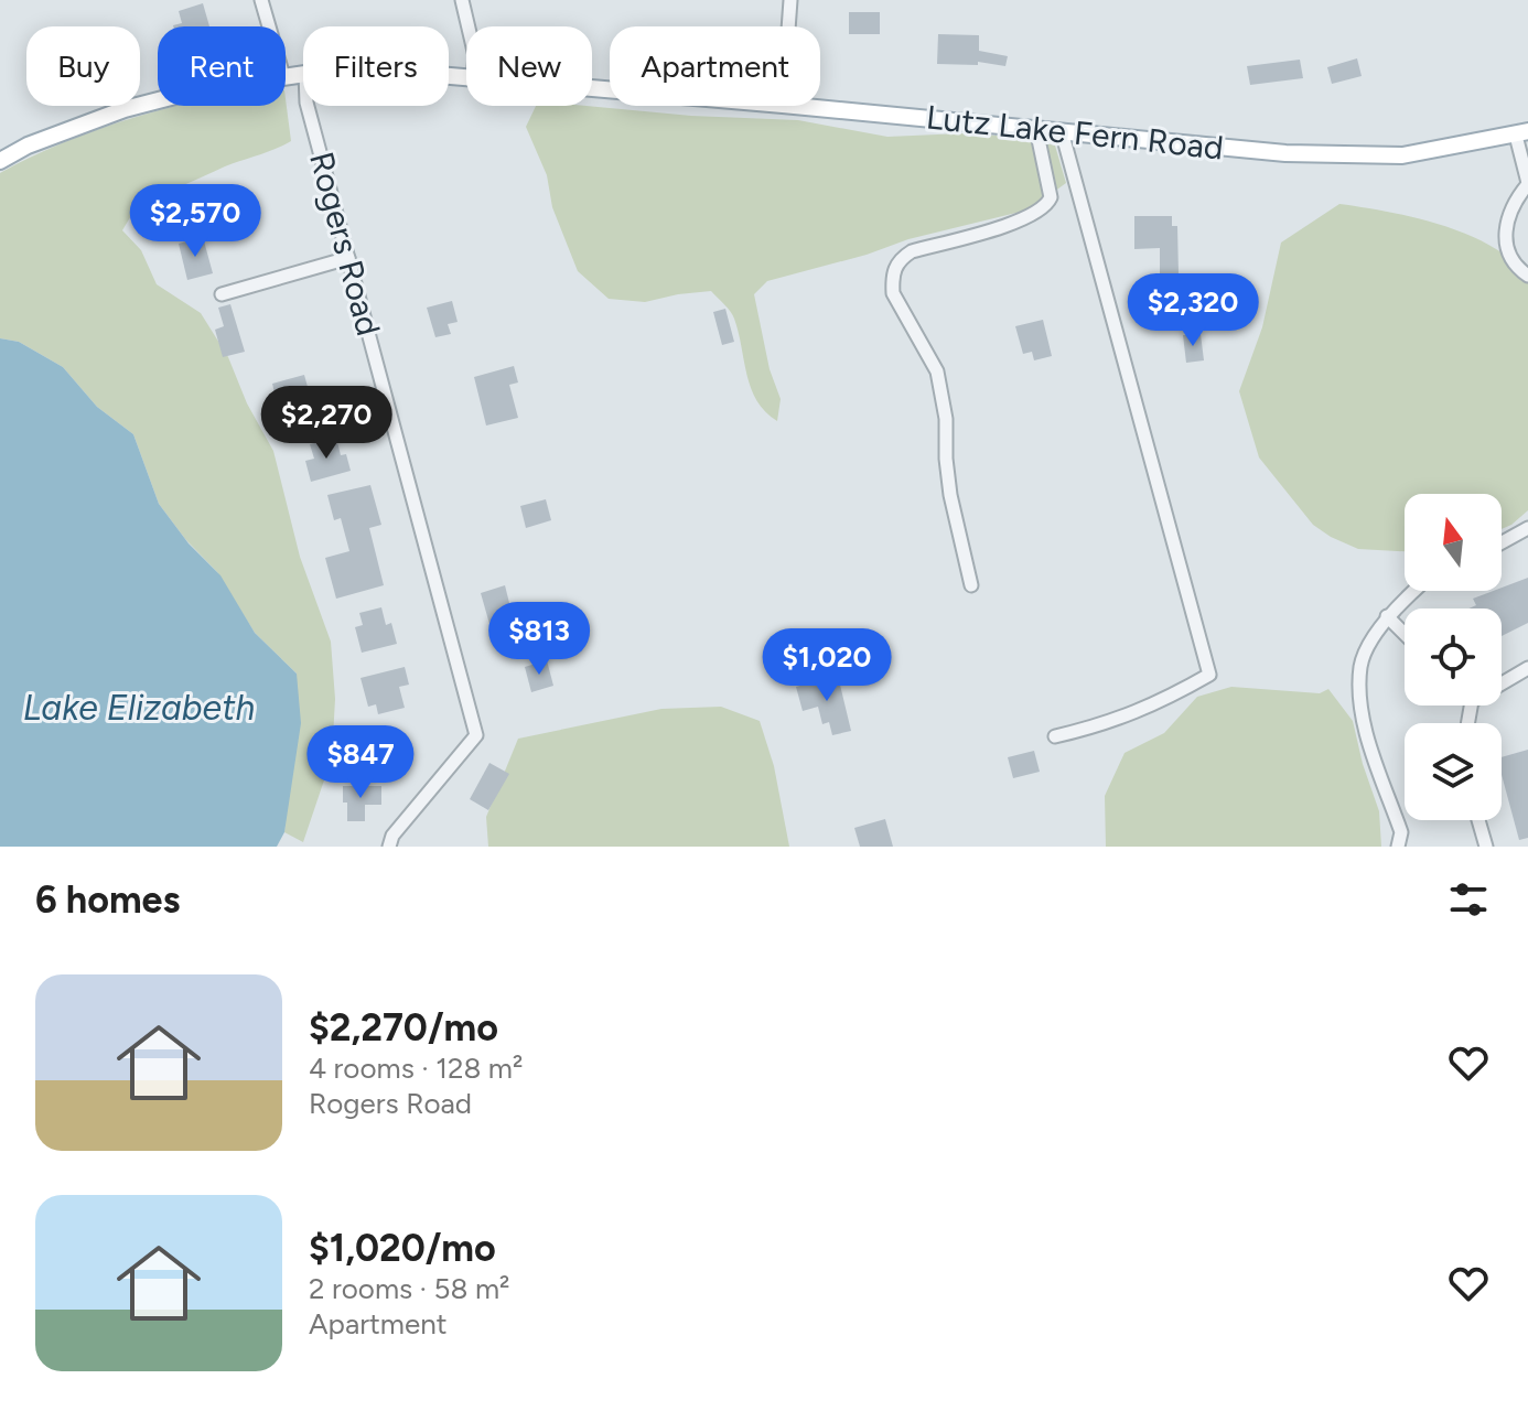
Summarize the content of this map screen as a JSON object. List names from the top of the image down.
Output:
{
  "streets": {
    "main road": ["Lutz Lake Fern Road"],
    "street": ["Rogers Road"]
  },
  "water": ["Lake Elizabeth"],
  "north": "top",
  "page": {
    "chip": [
      "Buy",
      "Rent",
      "Filters",
      "New",
      "Apartment"
    ],
    "price": [
      "$2,570",
      "$2,320",
      "$2,270",
      "$813",
      "$1,020",
      "$847"
    ],
    "heading": "6 homes",
    "list": [
      {
        "name": "$2,270/mo",
        "note": "4 rooms · 128 m² · Rogers Road"
      },
      {
        "name": "$1,020/mo",
        "note": "2 rooms · 58 m² · Apartment"
      }
    ]
  }
}
